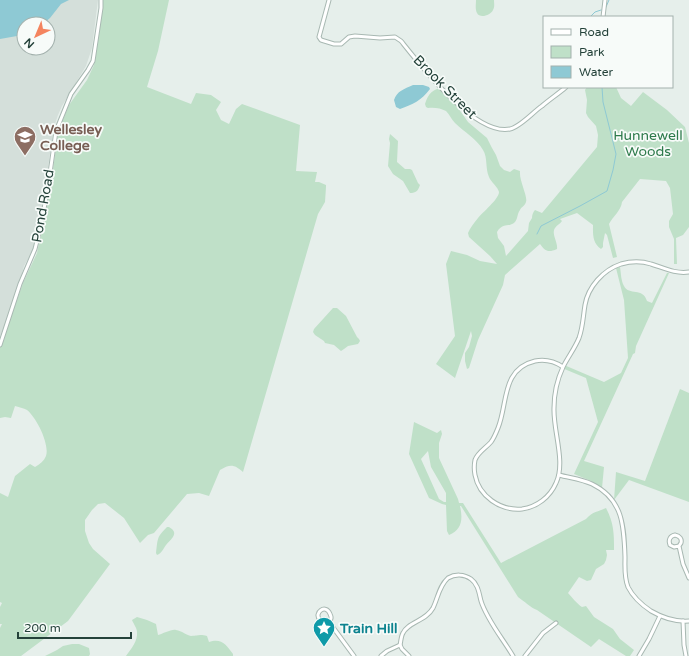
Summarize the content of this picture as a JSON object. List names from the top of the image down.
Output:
{
  "streets": {
    "street": ["Brook Street", "Pond Road"]
  },
  "parks": ["Hunnewell Woods"],
  "places": {
    "school or university": ["Wellesley College"],
    "place": ["Train Hill"]
  },
  "legend": ["Road", "Park", "Water"],
  "scale_bar": "200 m",
  "north": "bottom left"
}
